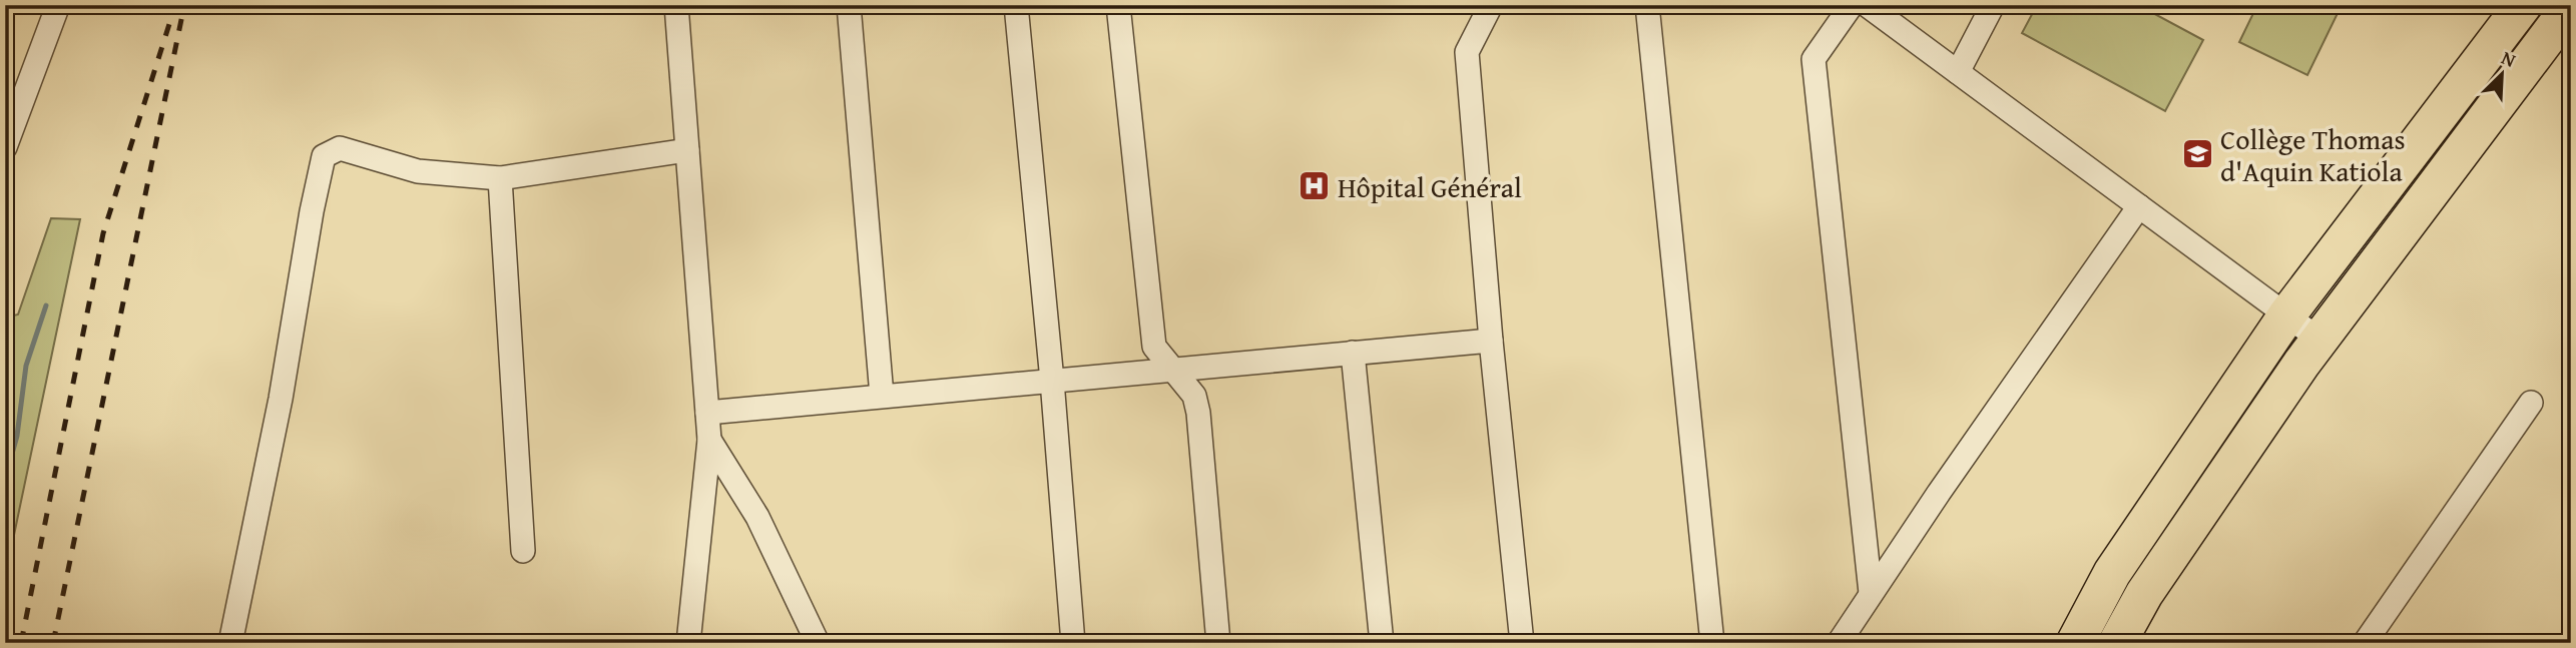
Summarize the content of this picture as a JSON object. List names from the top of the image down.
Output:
{
  "places": {
    "school or university": ["Collège Thomas d'Aquin Katiola"],
    "hospital": ["Hôpital Général"]
  },
  "north": "top right"
}
